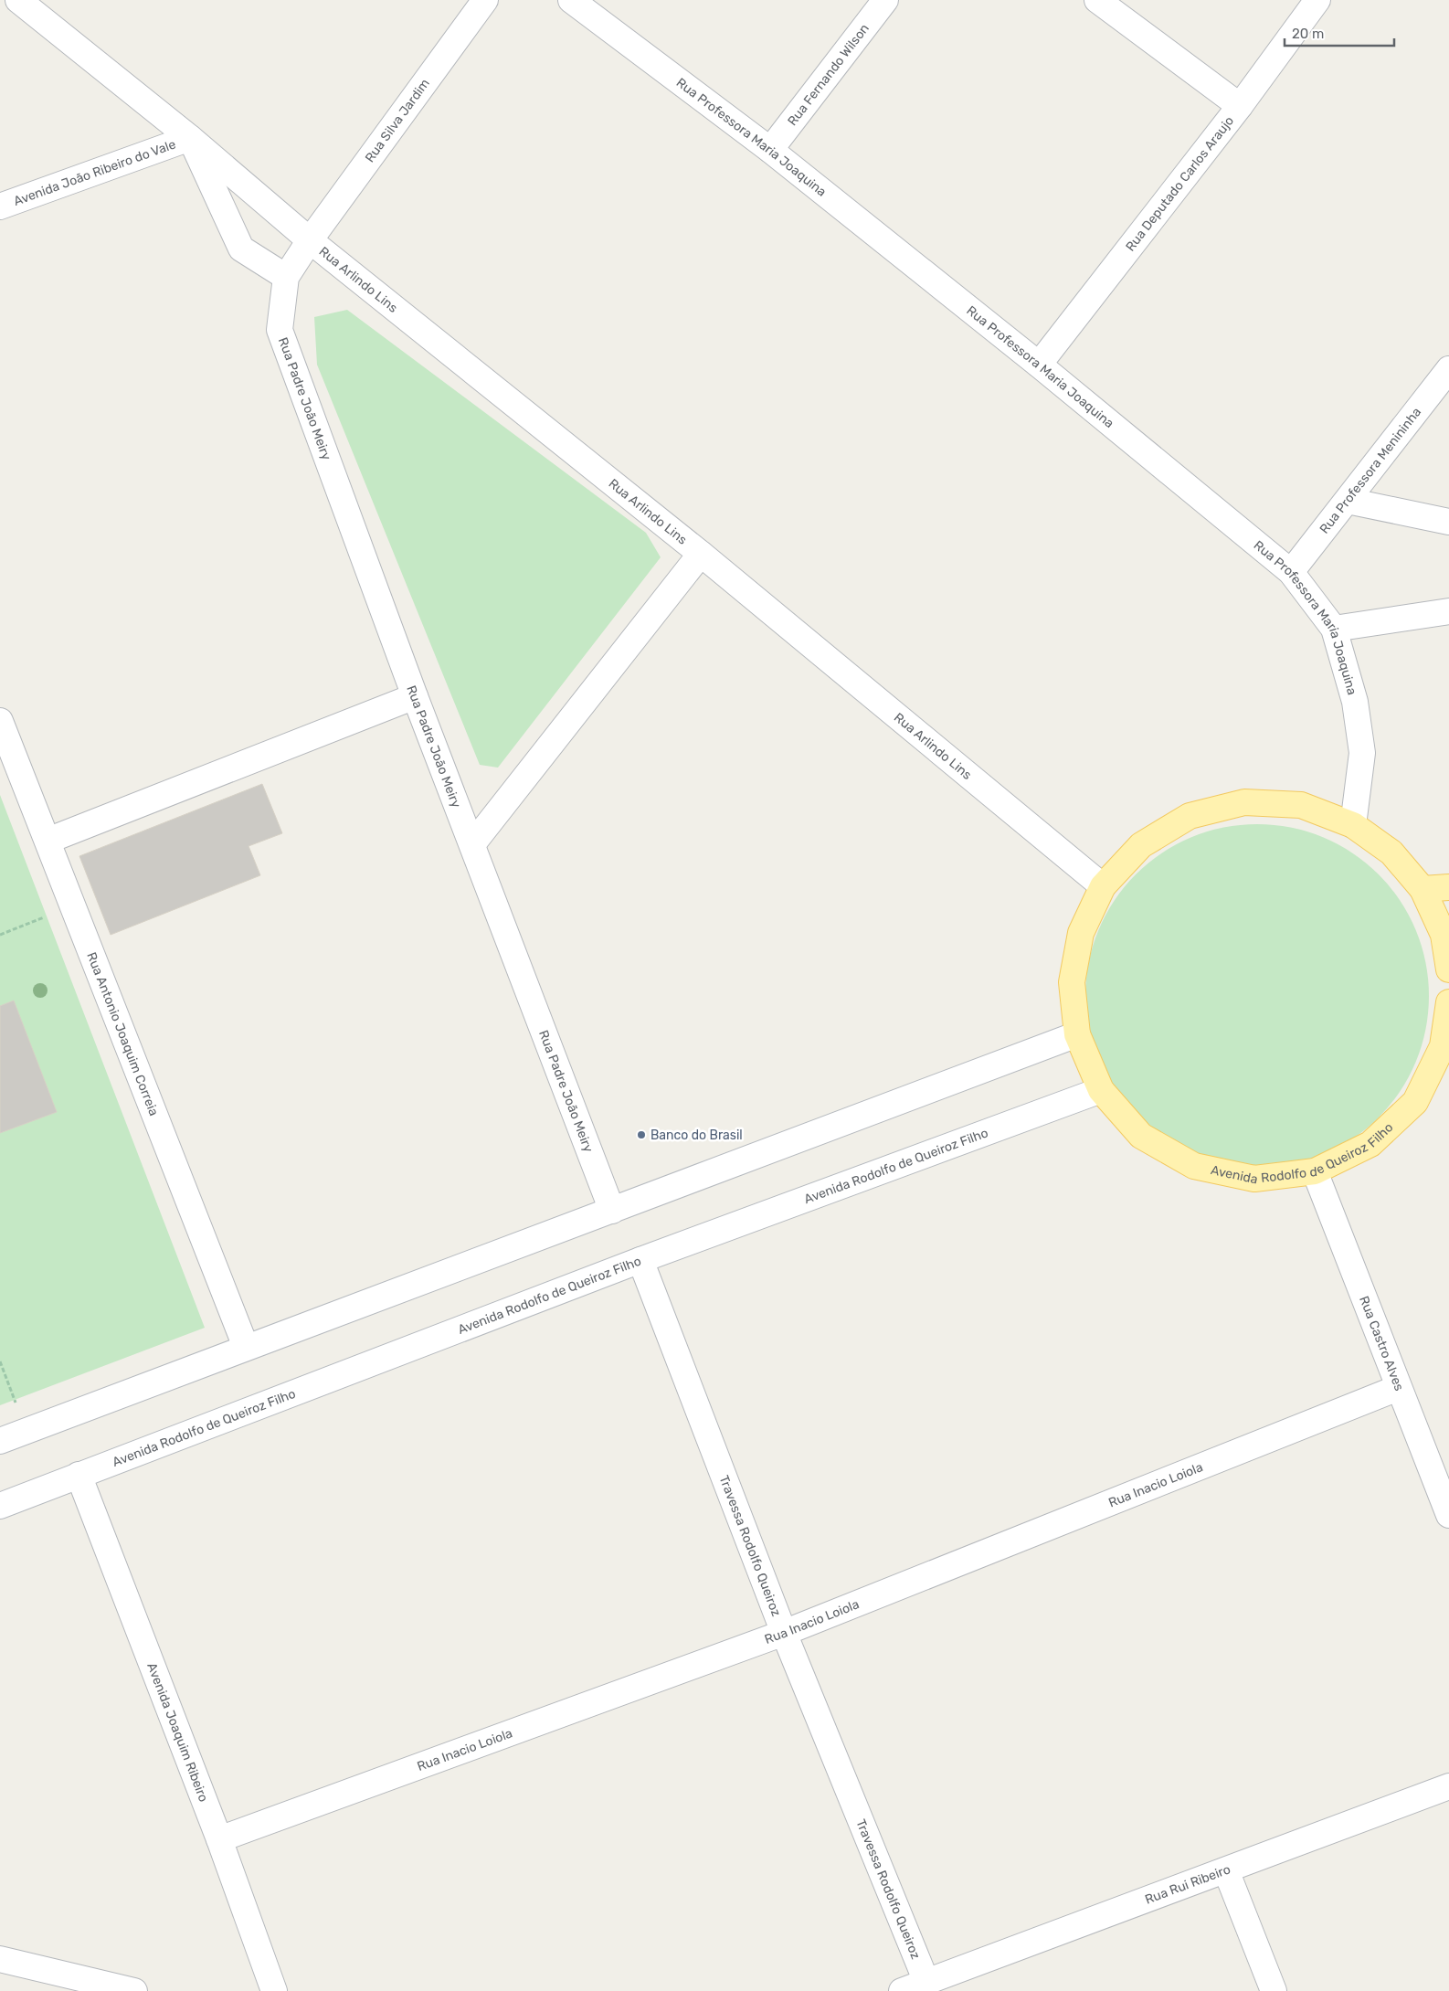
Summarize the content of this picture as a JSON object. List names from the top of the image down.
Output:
{
  "streets": {
    "main road": ["Avenida Rodolfo de Queiroz Filho"],
    "street": [
      "Rua Fernando Wilson",
      "Rua Silva Jardim",
      "Rua Professora Maria Joaquina",
      "Avenida João Ribeiro do Vale",
      "Rua Deputado Carlos Araujo",
      "Rua Arlindo Lins",
      "Rua Padre João Meiry",
      "Rua Professora Menininha",
      "Rua Antonio Joaquim Correia",
      "Rua Castro Alves",
      "Rua Inacio Loiola",
      "Travessa Rodolfo Queiroz",
      "Avenida Joaquim Ribeiro",
      "Rua Rui Ribeiro"
    ]
  },
  "crossings": [
    ["Rua Fernando Wilson", "Rua Professora Maria Joaquina"],
    ["Rua Silva Jardim", "Rua Arlindo Lins"],
    ["Rua Silva Jardim", "Rua Padre João Meiry"],
    ["Rua Professora Maria Joaquina", "Rua Deputado Carlos Araujo"],
    ["Rua Professora Maria Joaquina", "Rua Professora Menininha"],
    ["Rua Professora Maria Joaquina", "Avenida Rodolfo de Queiroz Filho"],
    ["Avenida João Ribeiro do Vale", "Rua Arlindo Lins"],
    ["Rua Arlindo Lins", "Rua Padre João Meiry"],
    ["Rua Arlindo Lins", "Avenida Rodolfo de Queiroz Filho"],
    ["Avenida Rodolfo de Queiroz Filho", "Rua Castro Alves"],
    ["Avenida Rodolfo de Queiroz Filho", "Travessa Rodolfo Queiroz"],
    ["Avenida Rodolfo de Queiroz Filho", "Avenida Joaquim Ribeiro"],
    ["Rua Castro Alves", "Rua Inacio Loiola"],
    ["Rua Inacio Loiola", "Travessa Rodolfo Queiroz"],
    ["Rua Inacio Loiola", "Avenida Joaquim Ribeiro"],
    ["Travessa Rodolfo Queiroz", "Rua Rui Ribeiro"]
  ],
  "places": ["Banco do Brasil"],
  "scale_bar": "20 m"
}
